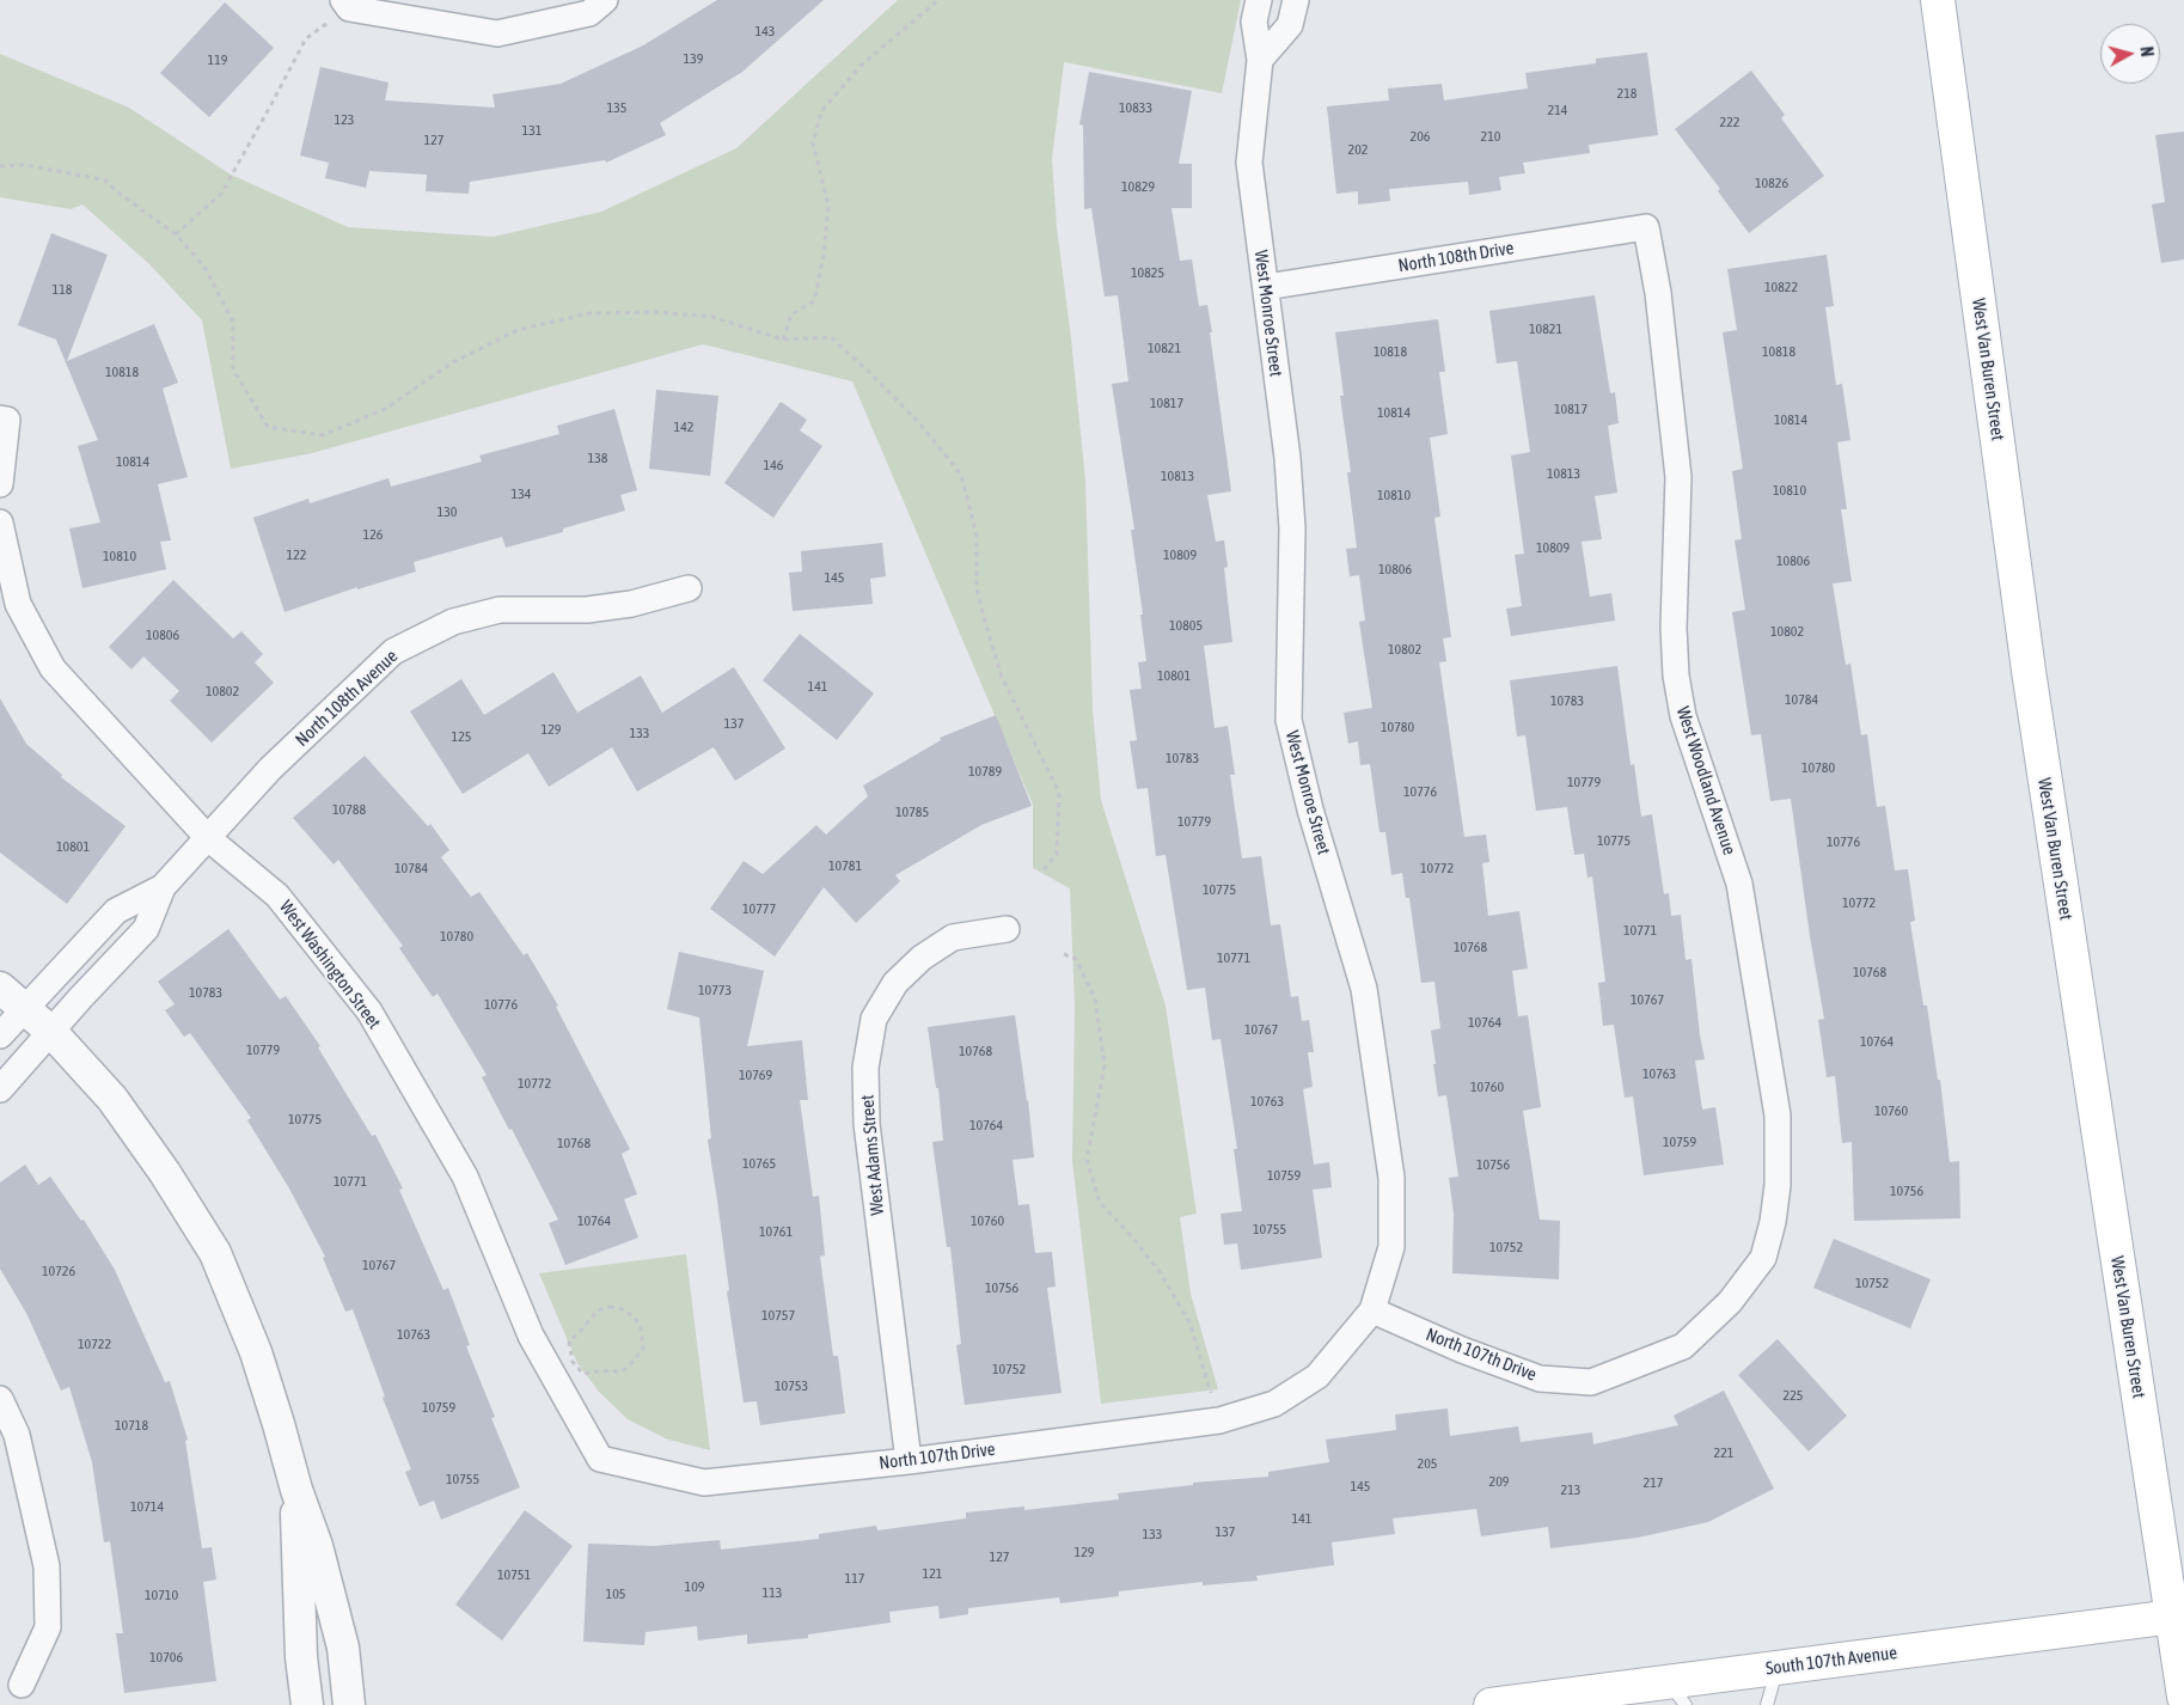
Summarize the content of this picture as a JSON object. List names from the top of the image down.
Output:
{
  "streets": {
    "main road": ["West Van Buren Street", "South 107th Avenue"],
    "street": [
      "North 108th Drive",
      "West Monroe Street",
      "North 108th Avenue",
      "West Woodland Avenue",
      "West Washington Street",
      "West Adams Street",
      "North 107th Drive"
    ]
  },
  "crossings": [
    ["North 108th Drive", "West Monroe Street"],
    ["North 108th Drive", "West Woodland Avenue"],
    ["West Monroe Street", "North 107th Drive"],
    ["West Van Buren Street", "South 107th Avenue"],
    ["North 108th Avenue", "West Washington Street"],
    ["West Woodland Avenue", "North 107th Drive"],
    ["West Washington Street", "North 107th Drive"],
    ["West Adams Street", "North 107th Drive"]
  ],
  "house_numbers": [
    "143",
    "139",
    "119",
    "218",
    "135",
    "10833",
    "214",
    "123",
    "222",
    "131",
    "206",
    "210",
    "127",
    "202",
    "10826",
    "10829",
    "10825",
    "10822",
    "118",
    "10821",
    "10821",
    "10818",
    "10818",
    "10818",
    "10817",
    "10817",
    "10814",
    "10814",
    "142",
    "138",
    "10814",
    "146",
    "10813",
    "10813",
    "10810",
    "134",
    "10810",
    "130",
    "126",
    "10809",
    "122",
    "10809",
    "10810",
    "10806",
    "10806",
    "145",
    "10805",
    "10802",
    "10806",
    "10802",
    "10801",
    "141",
    "10802",
    "10784",
    "10783",
    "137",
    "10780",
    "129",
    "133",
    "125",
    "10783",
    "10780",
    "10789",
    "10779",
    "10776",
    "10788",
    "10785",
    "10779",
    "10775",
    "10776",
    "10801",
    "10781",
    "10784",
    "10772",
    "10775",
    "10772",
    "10777",
    "10771",
    "10780",
    "10768",
    "10771",
    "10768",
    "10773",
    "10783",
    "10767",
    "10776",
    "10764",
    "10767",
    "10764",
    "10779",
    "10768",
    "10763",
    "10769",
    "10772",
    "10760",
    "10763",
    "10760",
    "10775",
    "10764",
    "10759",
    "10768",
    "10765",
    "10756",
    "10759",
    "10771",
    "10756",
    "10764",
    "10760",
    "10755",
    "10761",
    "10752",
    "10767",
    "10726",
    "10752",
    "10756",
    "10757",
    "10763",
    "10722",
    "10752",
    "10753",
    "225",
    "10759",
    "10718",
    "221",
    "205",
    "10755",
    "209",
    "217",
    "145",
    "213",
    "10714",
    "141",
    "137",
    "133",
    "129",
    "127",
    "121",
    "10751",
    "117",
    "109",
    "113",
    "105",
    "10710",
    "10706"
  ],
  "north": "right"
}
